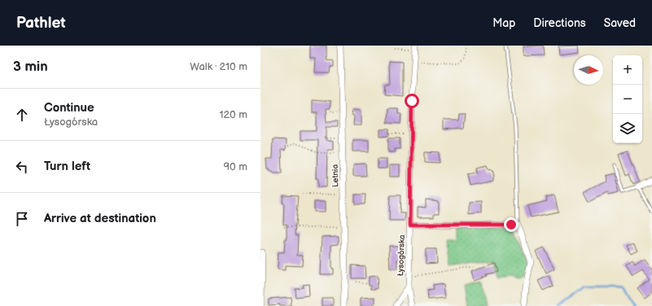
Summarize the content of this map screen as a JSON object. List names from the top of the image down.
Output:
{
  "streets": {
    "street": ["Letnia", "Łysogórska"]
  },
  "north": "right",
  "page": {
    "header": "Pathlet",
    "nav": ["Map", "Directions", "Saved"],
    "heading": ["3 min", "Walk · 210 m"],
    "map_buttons": ["+", "−"],
    "list": [
      ["Continue", "Łysogórska", "120 m"],
      ["Turn left", "90 m"],
      "Arrive at destination"
    ]
  }
}
